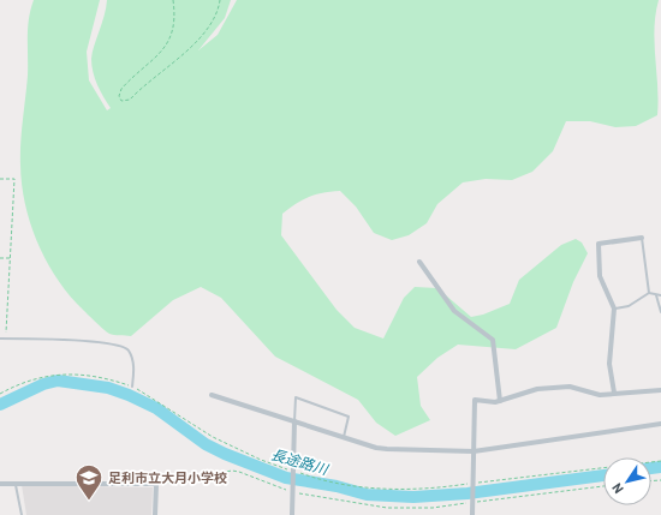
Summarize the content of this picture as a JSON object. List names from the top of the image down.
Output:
{
  "water": ["長途路川"],
  "places": {
    "school or university": ["足利市立大月小学校"]
  },
  "north": "bottom left"
}
